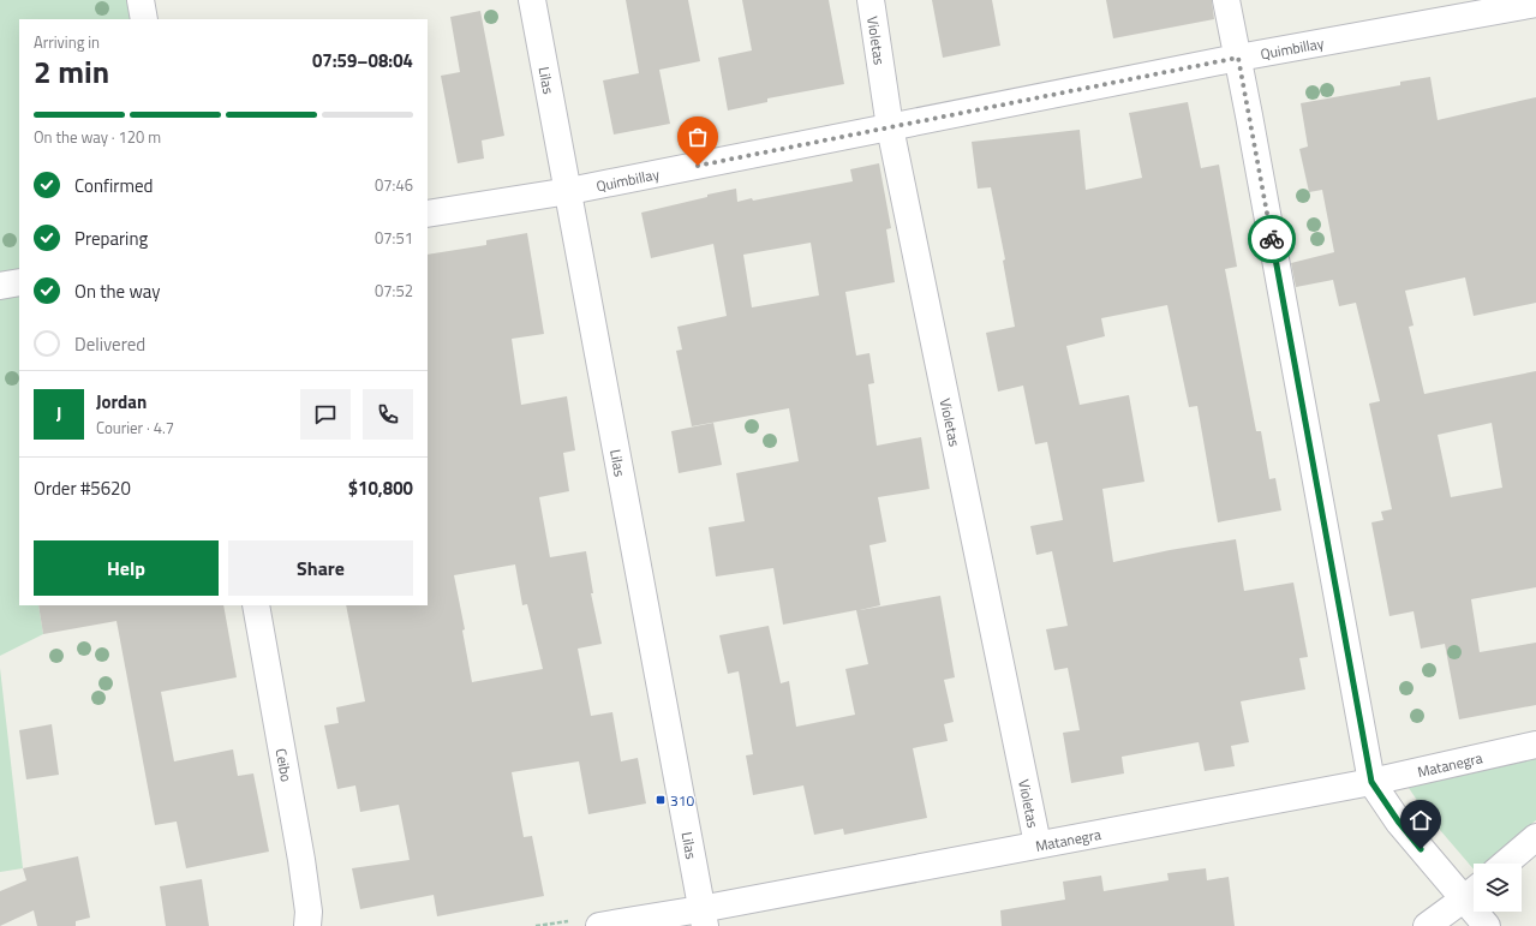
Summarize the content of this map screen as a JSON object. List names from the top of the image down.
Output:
{
  "streets": {
    "street": [
      "Violetas",
      "Quimbillay",
      "Lilas",
      "Matanegra",
      "Ceibo"
    ]
  },
  "crossings": [
    ["Violetas", "Quimbillay"],
    ["Violetas", "Matanegra"],
    ["Quimbillay", "Lilas"],
    ["Lilas", "Matanegra"]
  ],
  "places": {
    "transit": ["310"]
  },
  "page": {
    "heading": ["2 min", "Arriving in", "07:59–08:04"],
    "panel": [
      "Jordan",
      "Courier · 4.7",
      "Order #5620",
      "$10,800"
    ],
    "bar": "On the way · 120 m",
    "list": [
      ["Confirmed", "07:46"],
      ["Preparing", "07:51"],
      ["On the way", "07:52"],
      "Delivered"
    ],
    "round": "J",
    "buttons": ["Help", "Share"]
  }
}
